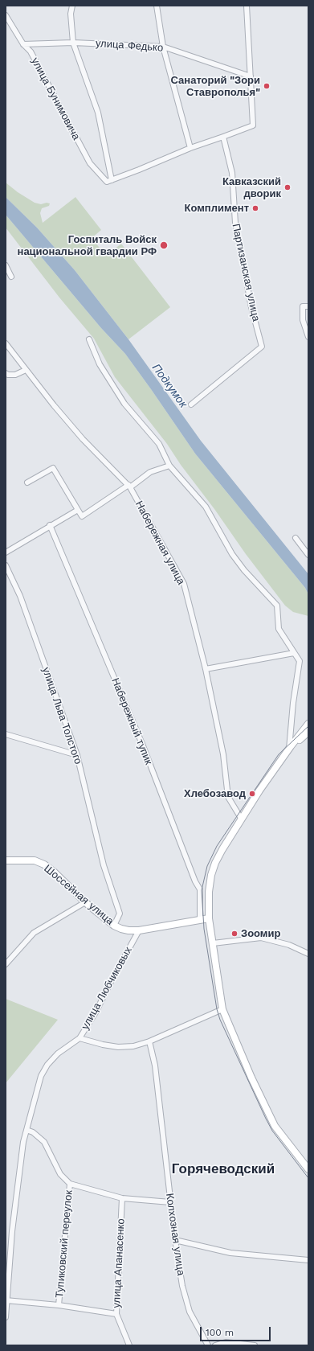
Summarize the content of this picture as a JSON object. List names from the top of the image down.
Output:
{
  "streets": {
    "main road": ["Шоссейная улица"],
    "street": [
      "улица Федько",
      "улица Бунимовича",
      "Партизанская улица",
      "Набережная улица",
      "улица Льва Толстого",
      "Набережный тупик",
      "улица Любчиковых",
      "Колхозная улица",
      "Тупиковский переулок",
      "улица Апанасенко"
    ]
  },
  "crossings": [
    ["улица Федько", "улица Бунимовича"],
    ["улица Льва Толстого", "Шоссейная улица"],
    ["Набережный тупик", "Шоссейная улица"],
    ["Шоссейная улица", "улица Любчиковых"]
  ],
  "districts": ["Горячеводский"],
  "water": ["Подкумок"],
  "places": [
    "Санаторий \"Зори Ставрополья\"",
    "Кавказский дворик",
    "Комплимент",
    "Госпиталь Войск национальной гвардии РФ",
    "Хлебозавод",
    "Зоомир"
  ],
  "scale_bar": "100 m"
}
